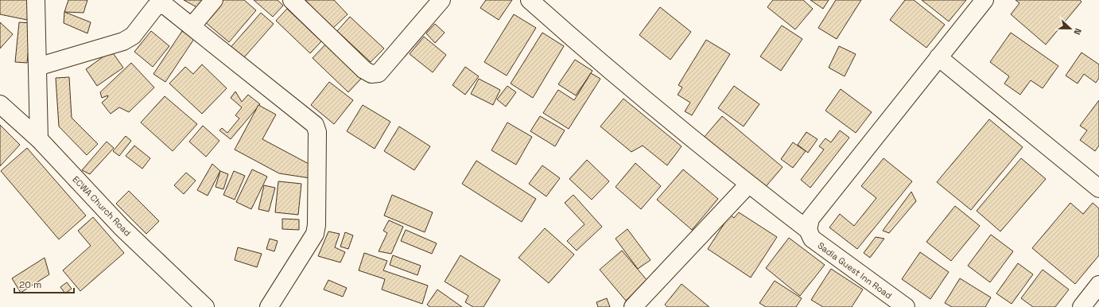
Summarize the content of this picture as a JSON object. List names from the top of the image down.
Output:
{
  "streets": {
    "street": ["ECWA Church Road", "Sadia Guest Inn Road"]
  },
  "scale_bar": "20 m",
  "north": "right"
}
